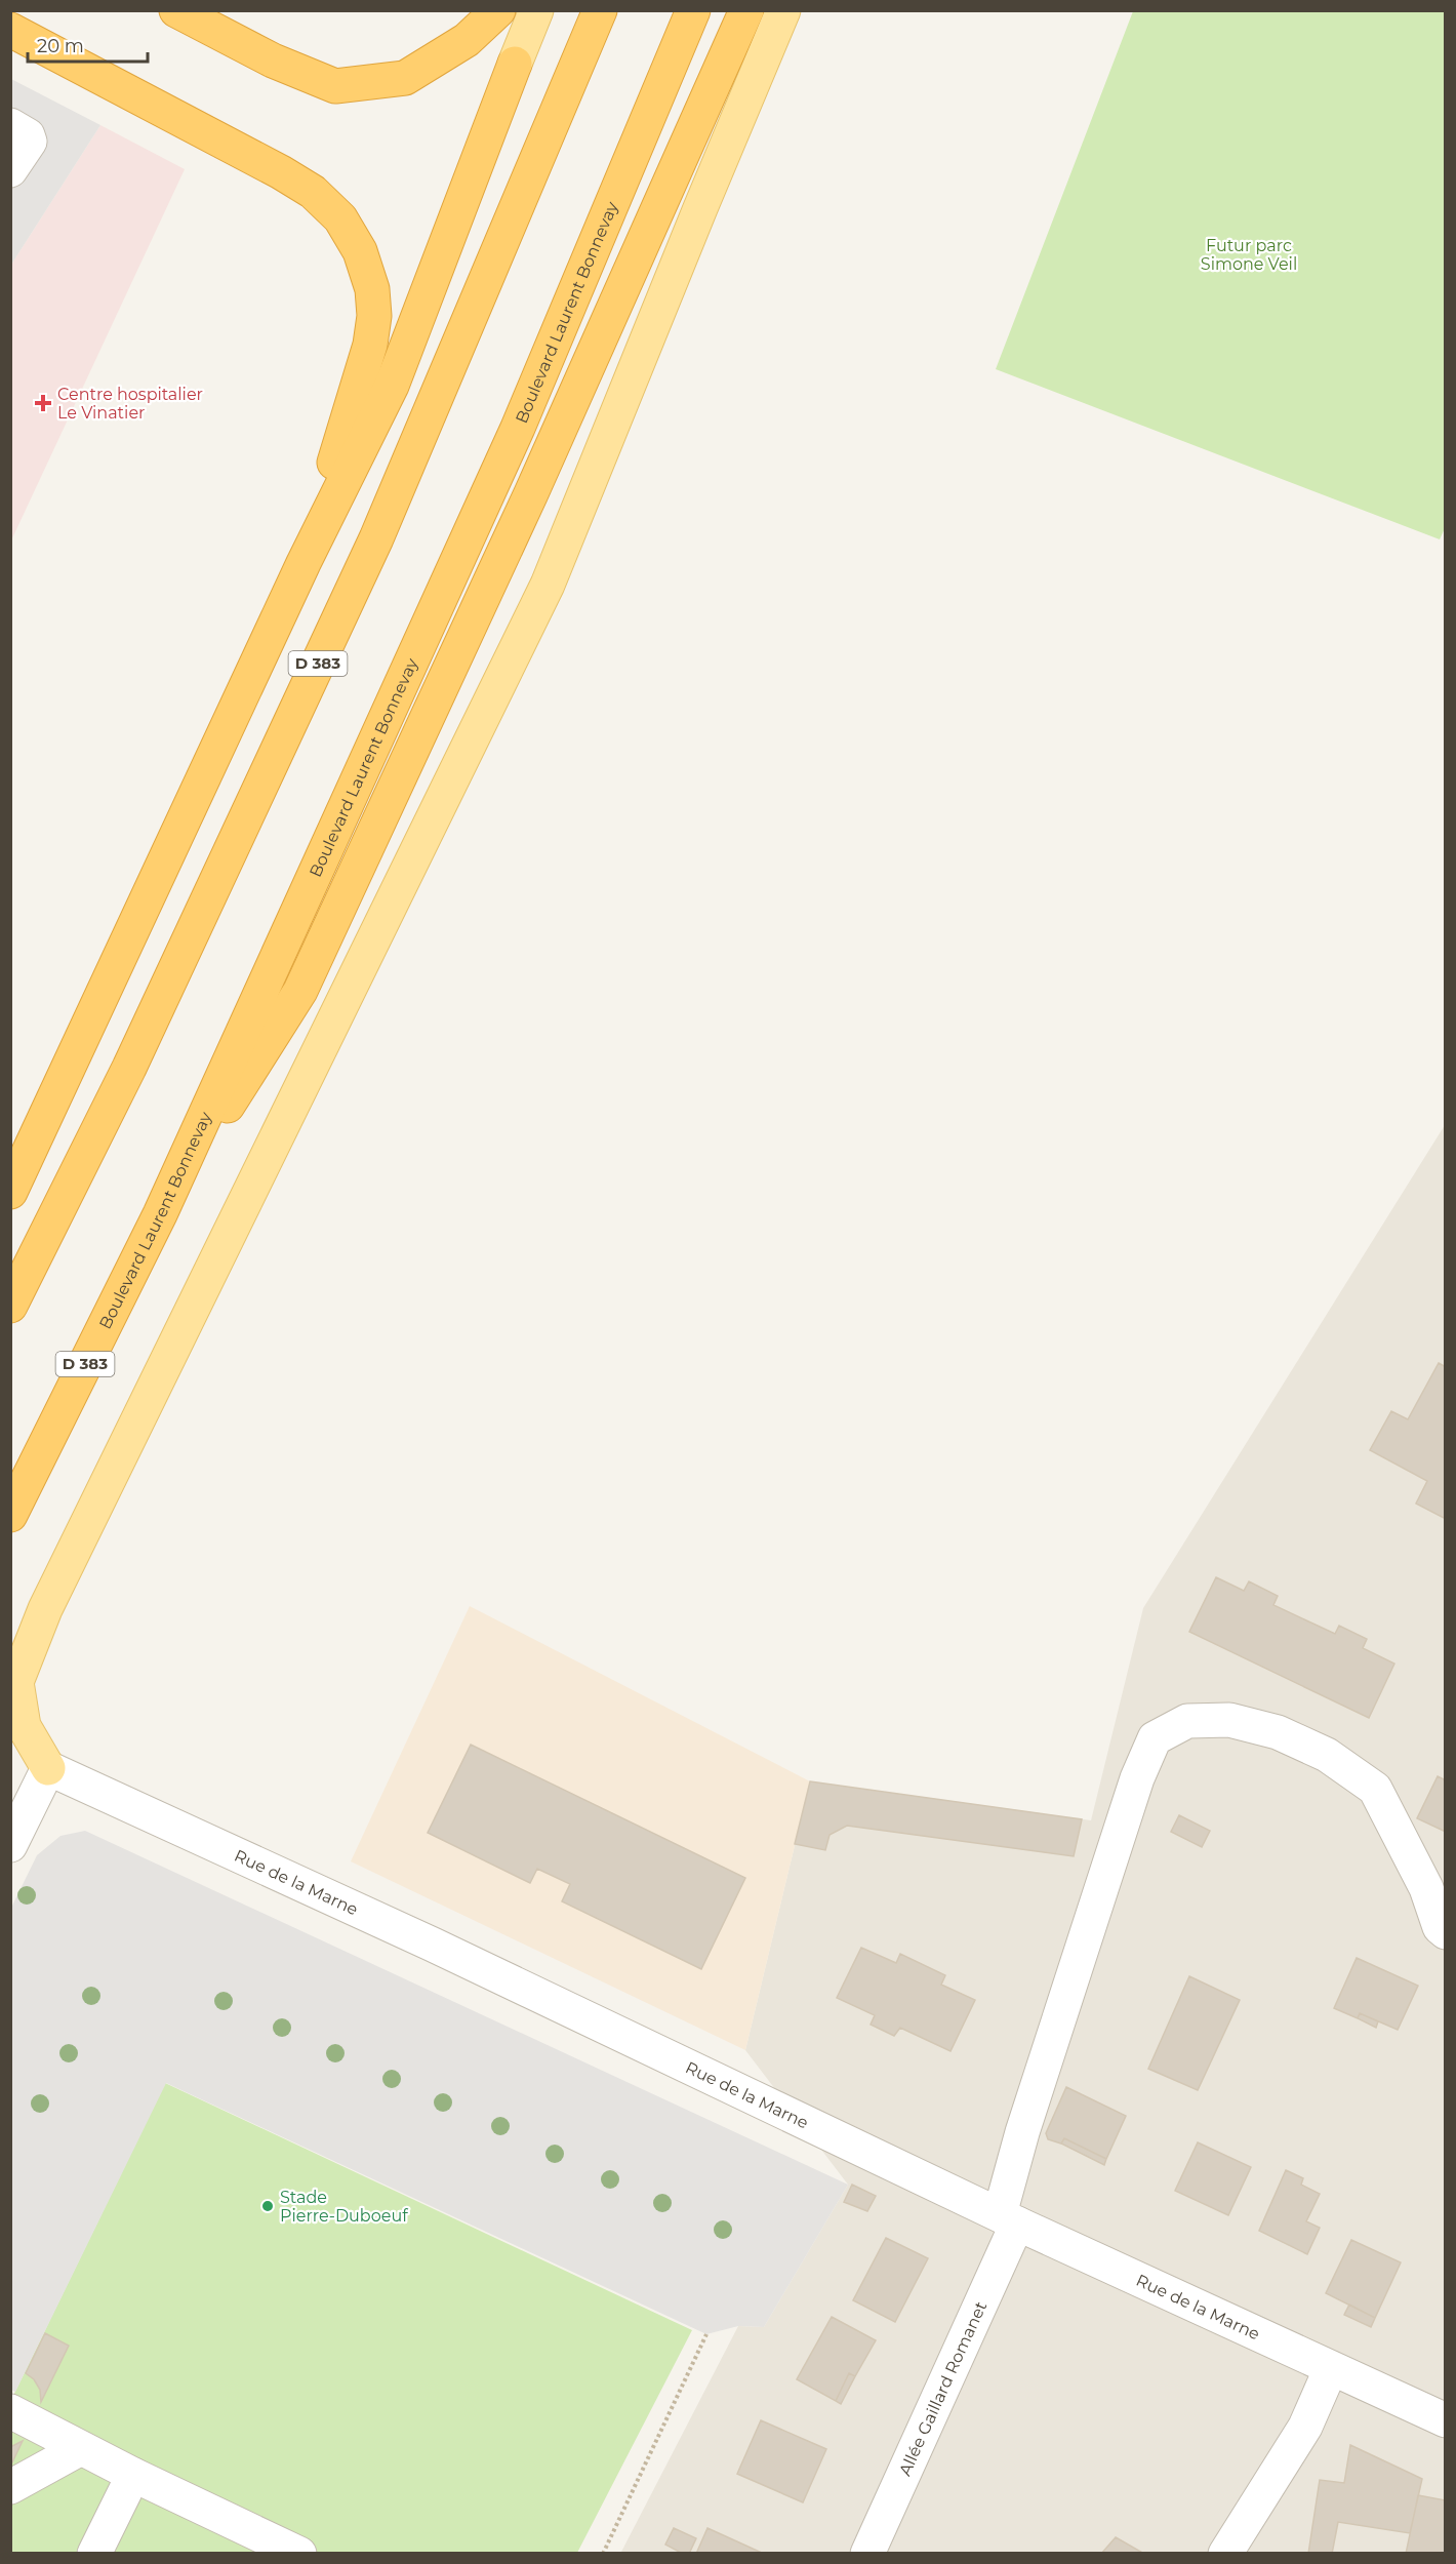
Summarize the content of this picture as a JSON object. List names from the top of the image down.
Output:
{
  "streets": {
    "highway": ["Boulevard Laurent Bonnevay", "D 383"],
    "street": ["Rue de la Marne", "Allée Gaillard Romanet"]
  },
  "crossings": [
    ["Rue de la Marne", "Allée Gaillard Romanet"]
  ],
  "parks": ["Futur parc Simone Veil"],
  "places": {
    "health": ["Centre hospitalier Le Vinatier"],
    "other": ["Stade Pierre-Duboeuf"]
  },
  "scale_bar": "20 m"
}
